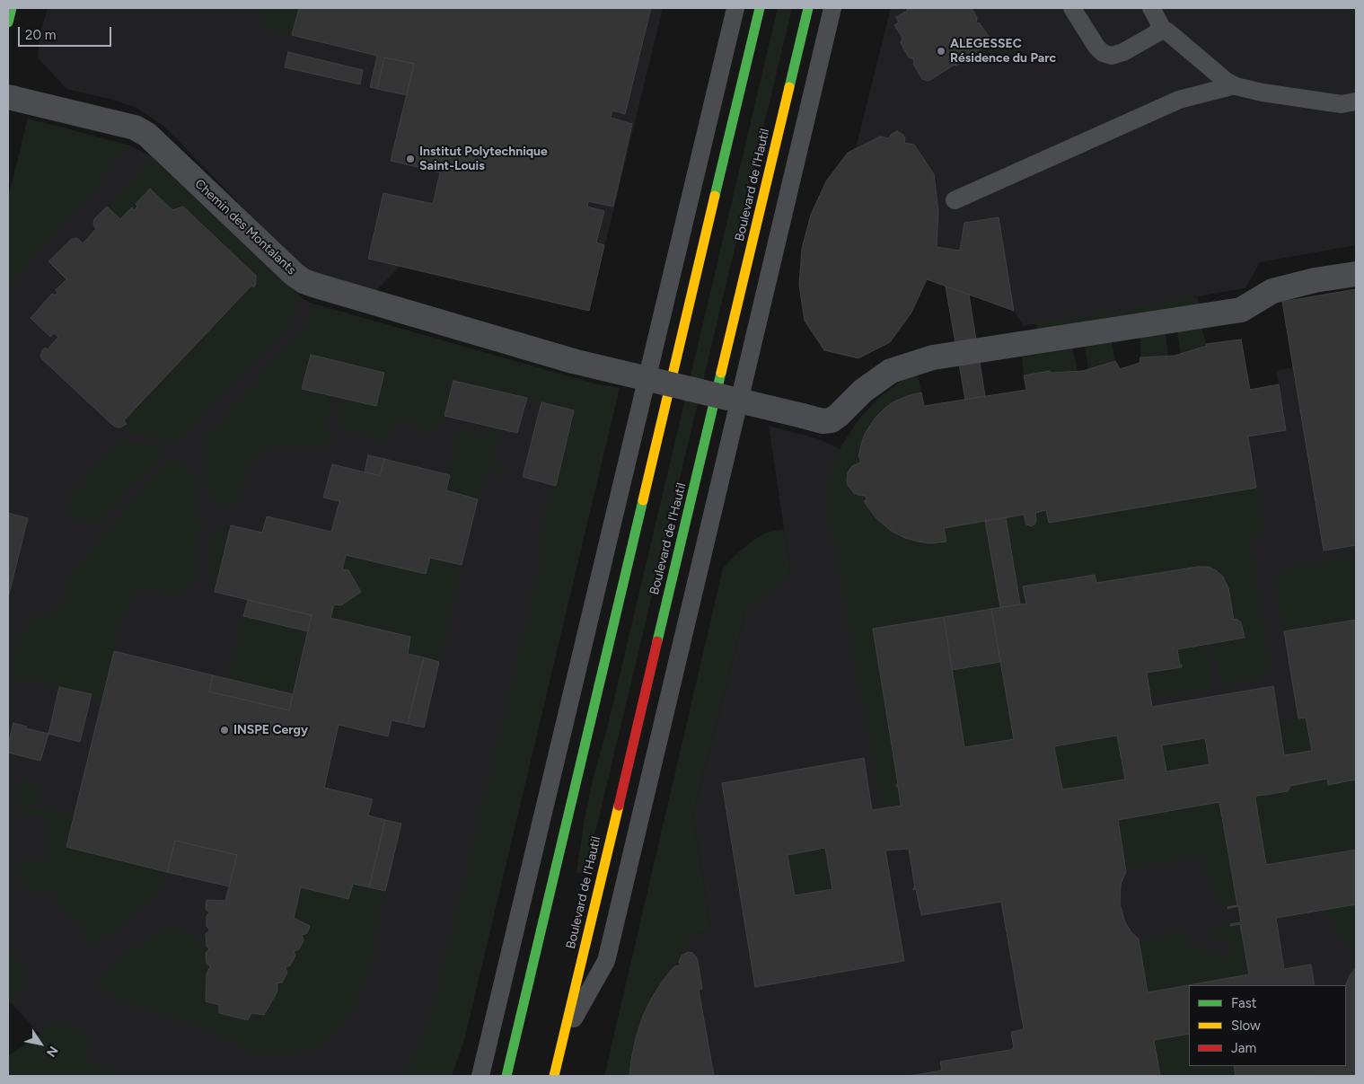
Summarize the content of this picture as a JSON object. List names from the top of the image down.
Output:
{
  "streets": {
    "main road": ["Boulevard de l'Hautil"],
    "street": ["Chemin des Montalants"]
  },
  "places": ["ALEGESSEC Résidence du Parc", "Institut Polytechnique Saint-Louis", "INSPE Cergy"],
  "legend": ["Fast", "Slow", "Jam"],
  "scale_bar": "20 m",
  "north": "bottom right"
}
